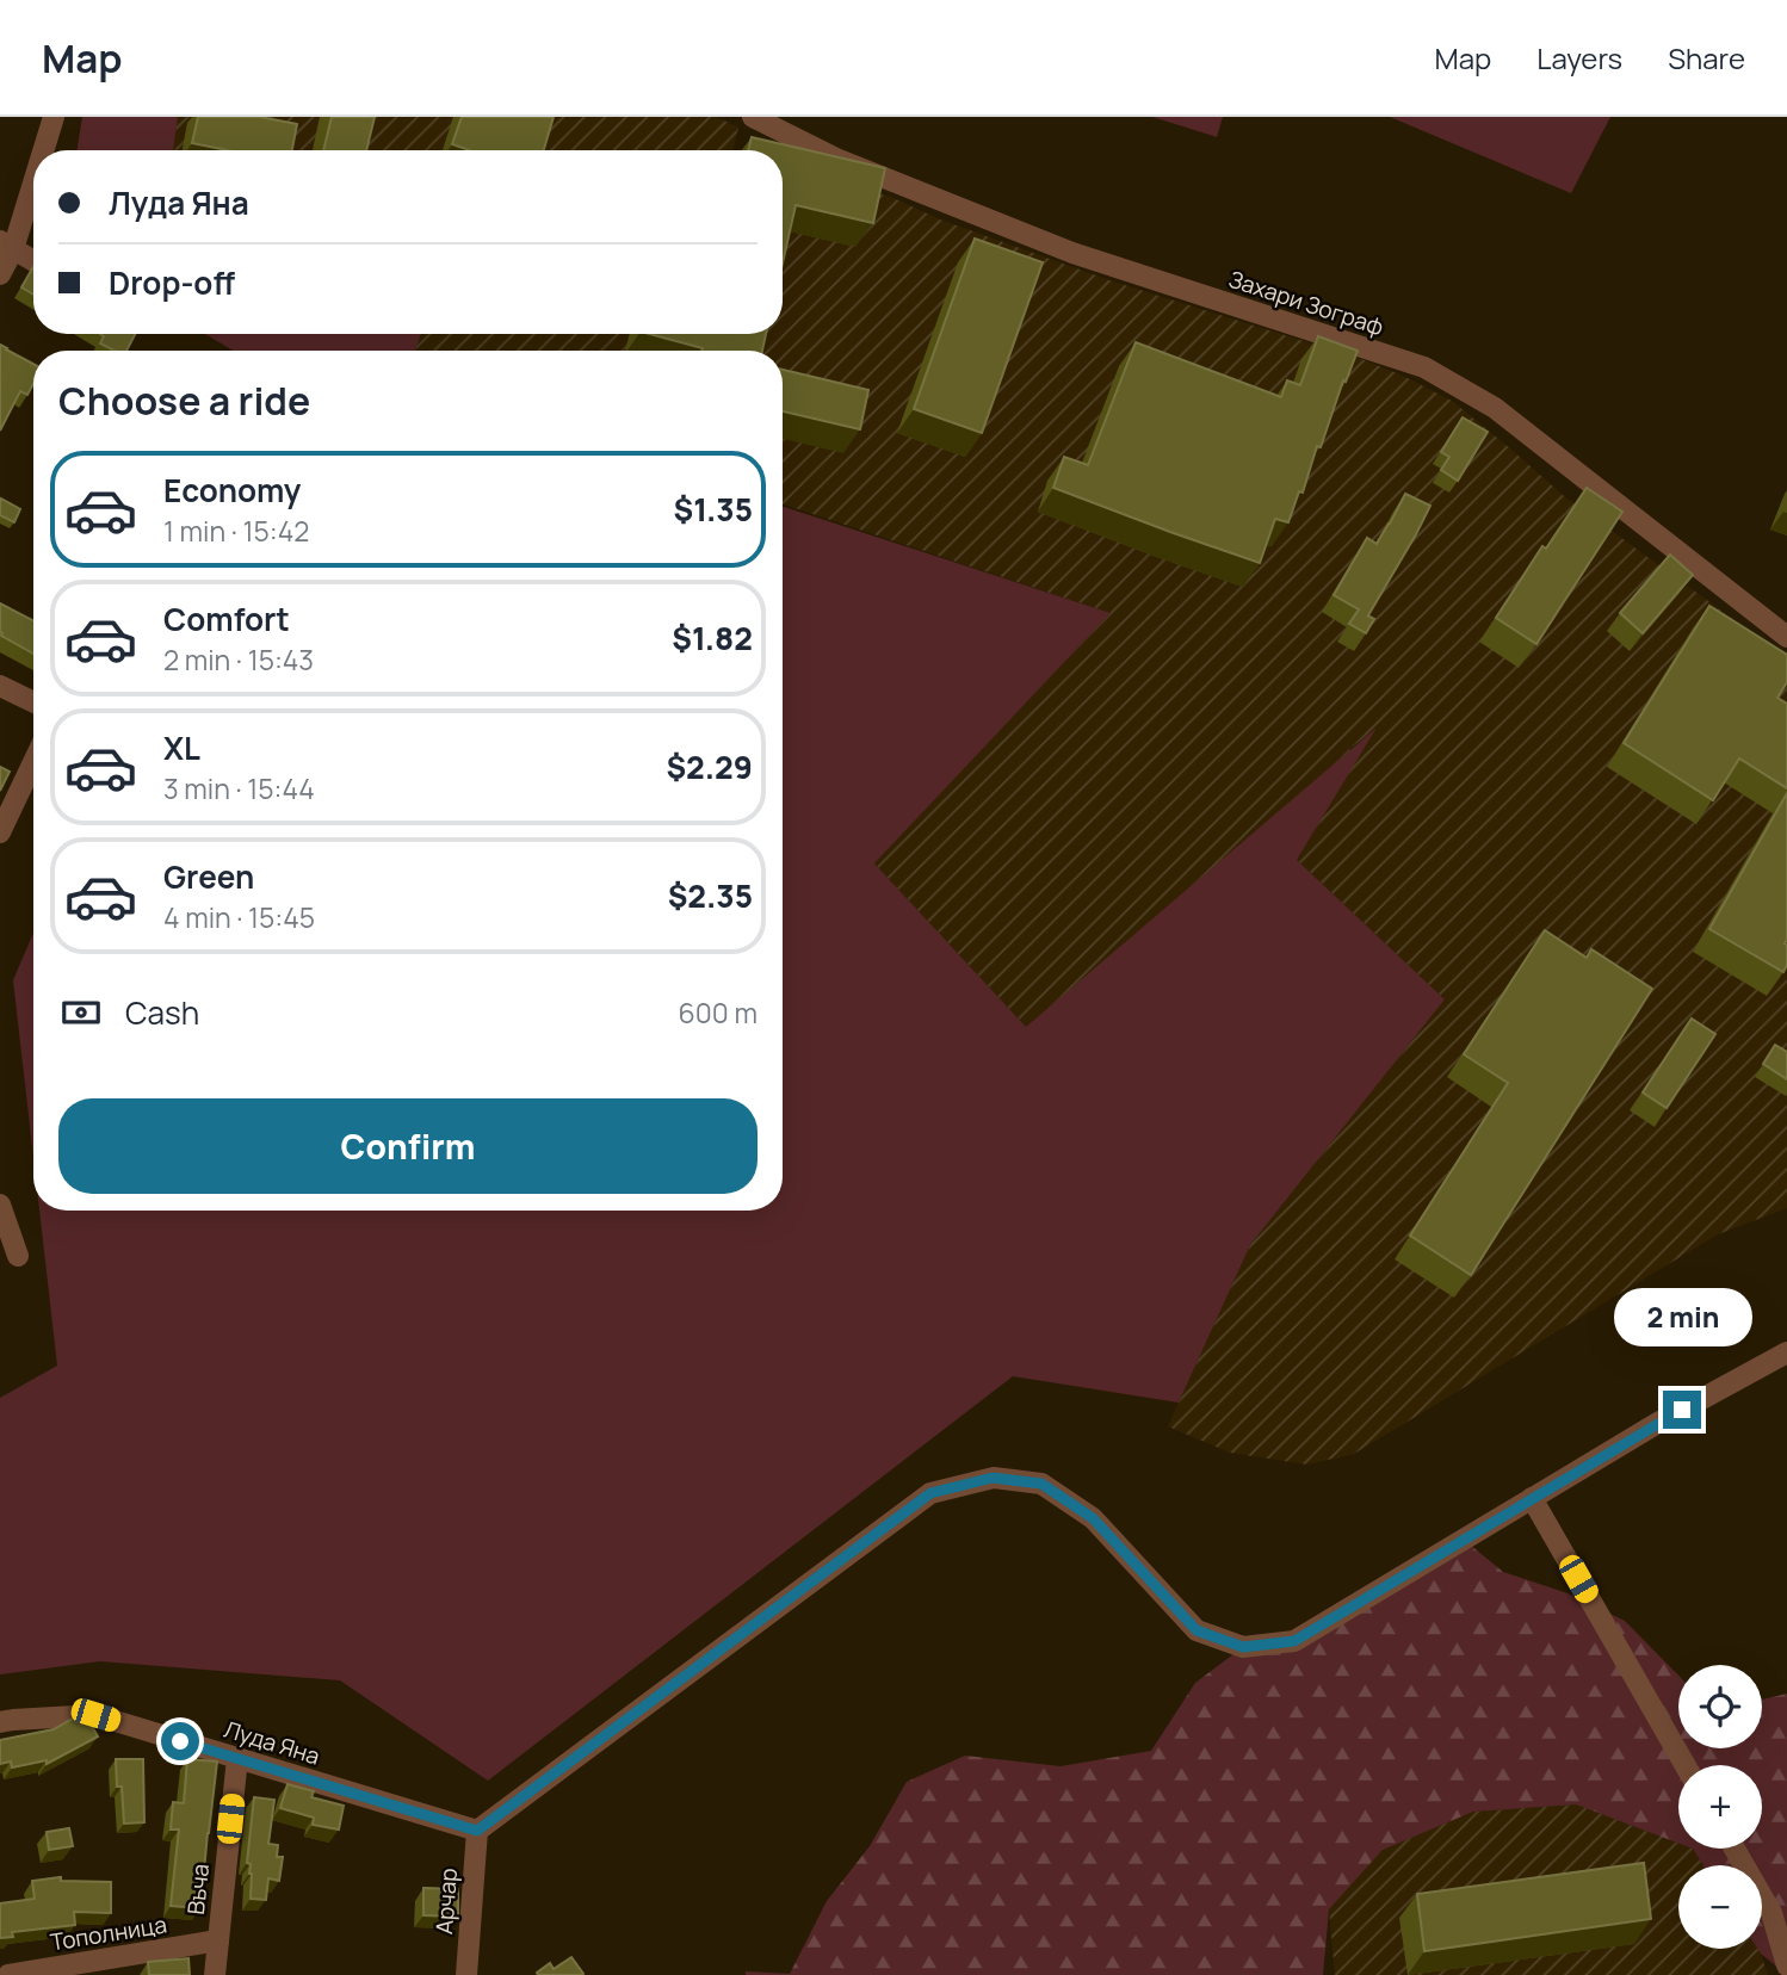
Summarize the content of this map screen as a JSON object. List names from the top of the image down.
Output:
{
  "streets": {
    "street": [
      "Захари Зограф",
      "Луда Яна",
      "Въча",
      "Арчар",
      "Тополница"
    ]
  },
  "crossings": [
    ["Луда Яна", "Въча"],
    ["Луда Яна", "Арчар"],
    ["Въча", "Тополница"]
  ],
  "page": {
    "header": "Map",
    "nav": ["Map", "Layers", "Share"],
    "banner": ["Луда Яна", "Drop-off"],
    "heading": "Choose a ride",
    "list": [
      {
        "name": "Economy",
        "note": "1 min · 15:42",
        "value": "$1.35"
      },
      {
        "name": "Comfort",
        "note": "2 min · 15:43",
        "value": "$1.82"
      },
      {
        "name": "XL",
        "note": "3 min · 15:44",
        "value": "$2.29"
      },
      {
        "name": "Green",
        "note": "4 min · 15:45",
        "value": "$2.35"
      }
    ],
    "pay": ["Cash", "600 m"],
    "buttons": "Confirm",
    "bubble": "2 min",
    "map_buttons": ["+", "−"]
  }
}
